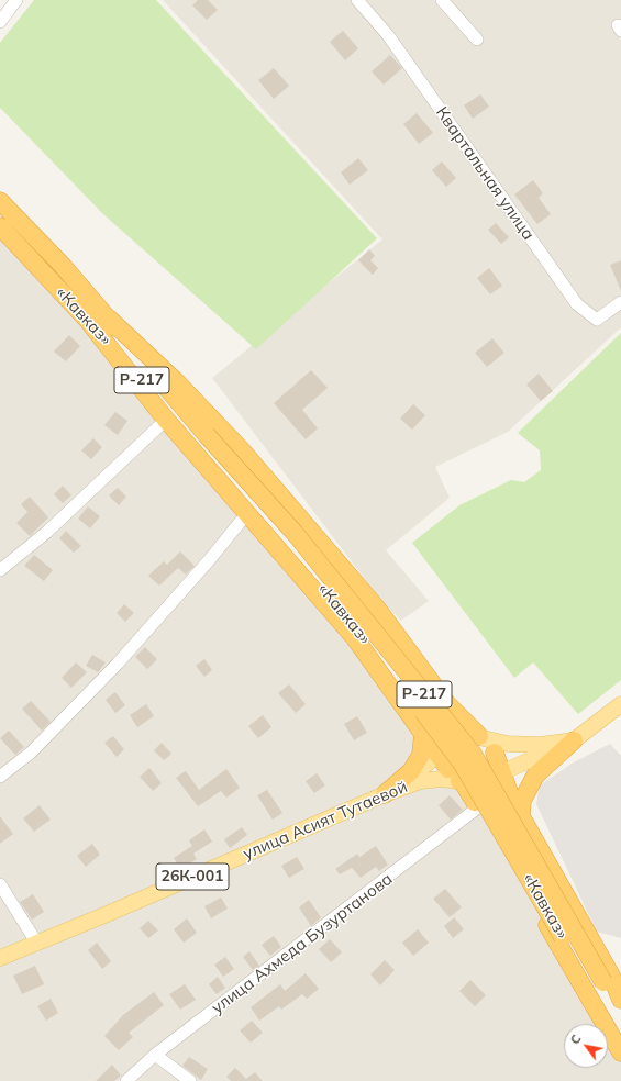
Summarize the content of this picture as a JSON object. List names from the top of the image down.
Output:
{
  "streets": {
    "highway": ["«Кавказ»", "Р-217"],
    "main road": ["улица Асият Тутаевой", "26К-001"],
    "street": ["Квартальная улица", "улица Ахмеда Бузуртанова"]
  },
  "crossings": [
    ["«Кавказ»", "Р-217"],
    ["«Кавказ»", "улица Асият Тутаевой"],
    ["«Кавказ»", "улица Ахмеда Бузуртанова"]
  ],
  "north": "top left"
}
